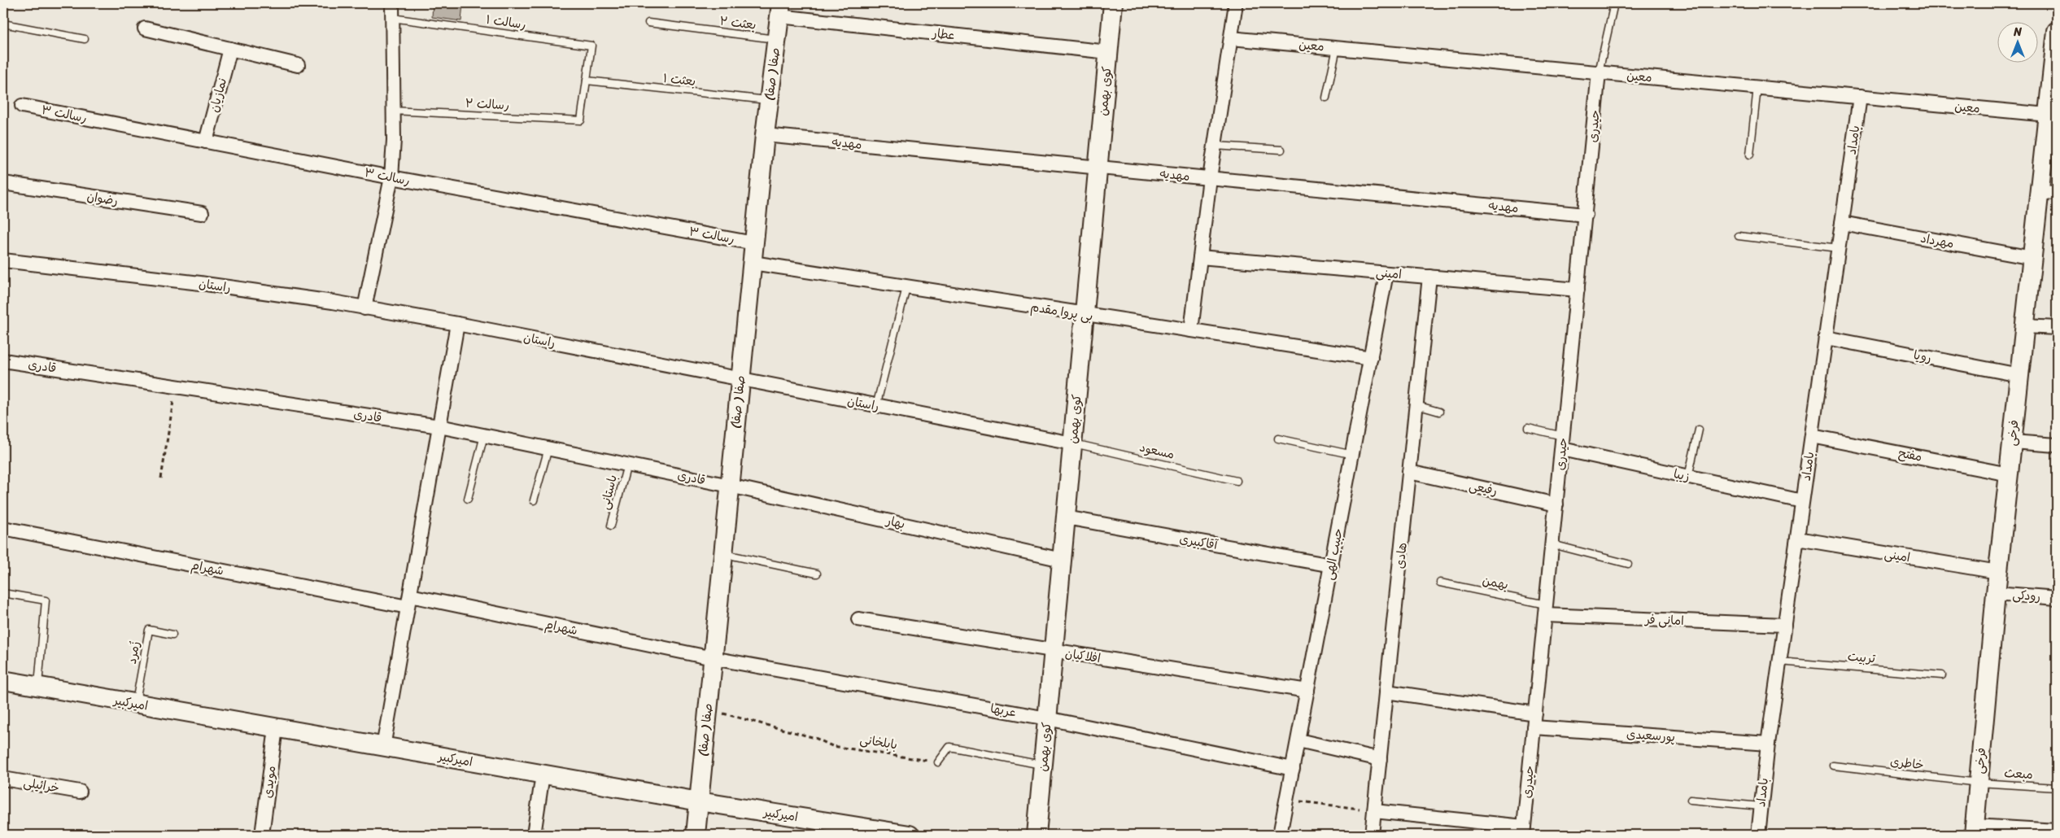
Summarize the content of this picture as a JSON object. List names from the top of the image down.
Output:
{
  "streets": {
    "street": [
      "عطار",
      "معین",
      "صفا ( صفا)",
      "کوی بهمن",
      "نمازیان",
      "رسالت ۳",
      "حیدری",
      "بامداد",
      "مهدیه",
      "رضوان",
      "مهرداد",
      "امینی",
      "راستان",
      "بی پروا مقدم",
      "رویا",
      "قادری",
      "فرخی",
      "مفتح",
      "زیبا",
      "رفیعی",
      "بهار",
      "آقاکبیری",
      "حبیب الهی",
      "هادی",
      "شهرام",
      "رودکی",
      "امانی فر",
      "افلاکیان",
      "امیرکبیر",
      "عربها",
      "پورسعیدی",
      "مویدی",
      "خرائیلی"
    ],
    "lane": [
      "رسالت ۱",
      "بعثت ۲",
      "بعثت ۱",
      "رسالت ۲",
      "مسعود",
      "باستانی",
      "بهمن",
      "زُمرد",
      "تربیت",
      "خاطری",
      "مبعث"
    ],
    "path": ["بابلخانی"]
  },
  "crossings": [
    ["رسالت ۱", "بعثت ۱"],
    ["رسالت ۱", "رسالت ۲"],
    ["بعثت ۲", "صفا ( صفا)"],
    ["عطار", "صفا ( صفا)"],
    ["عطار", "کوی بهمن"],
    ["معین", "حیدری"],
    ["معین", "بامداد"],
    ["معین", "فرخی"],
    ["صفا ( صفا)", "بعثت ۱"],
    ["صفا ( صفا)", "رسالت ۳"],
    ["صفا ( صفا)", "مهدیه"],
    ["صفا ( صفا)", "راستان"],
    ["صفا ( صفا)", "بی پروا مقدم"],
    ["صفا ( صفا)", "قادری"],
    ["صفا ( صفا)", "بهار"],
    ["صفا ( صفا)", "شهرام"],
    ["صفا ( صفا)", "امیرکبیر"],
    ["صفا ( صفا)", "عربها"],
    ["صفا ( صفا)", "بابلخانی"],
    ["بعثت ۱", "رسالت ۲"],
    ["کوی بهمن", "مهدیه"],
    ["کوی بهمن", "راستان"],
    ["کوی بهمن", "بی پروا مقدم"],
    ["کوی بهمن", "مسعود"],
    ["کوی بهمن", "بهار"],
    ["کوی بهمن", "آقاکبیری"],
    ["کوی بهمن", "افلاکیان"],
    ["کوی بهمن", "عربها"],
    ["نمازیان", "رسالت ۳"],
    ["حیدری", "مهدیه"],
    ["حیدری", "امینی"],
    ["حیدری", "زیبا"],
    ["حیدری", "رفیعی"],
    ["حیدری", "بهمن"],
    ["حیدری", "امانی فر"],
    ["حیدری", "پورسعیدی"],
    ["بامداد", "مهرداد"],
    ["بامداد", "امینی"],
    ["بامداد", "رویا"],
    ["بامداد", "مفتح"],
    ["بامداد", "زیبا"],
    ["بامداد", "امانی فر"],
    ["بامداد", "تربیت"],
    ["بامداد", "پورسعیدی"],
    ["مهرداد", "فرخی"],
    ["امینی", "فرخی"],
    ["امینی", "حبیب الهی"],
    ["امینی", "هادی"],
    ["راستان", "مسعود"],
    ["بی پروا مقدم", "حبیب الهی"],
    ["رویا", "فرخی"],
    ["قادری", "باستانی"],
    ["قادری", "بهار"],
    ["فرخی", "مفتح"],
    ["فرخی", "رودکی"],
    ["فرخی", "خاطری"],
    ["فرخی", "مبعث"],
    ["رفیعی", "هادی"],
    ["آقاکبیری", "حبیب الهی"],
    ["حبیب الهی", "افلاکیان"],
    ["حبیب الهی", "عربها"],
    ["شهرام", "عربها"],
    ["بهمن", "امانی فر"],
    ["زُمرد", "امیرکبیر"],
    ["امیرکبیر", "مویدی"],
    ["خاطری", "مبعث"]
  ],
  "north": "top"
}
